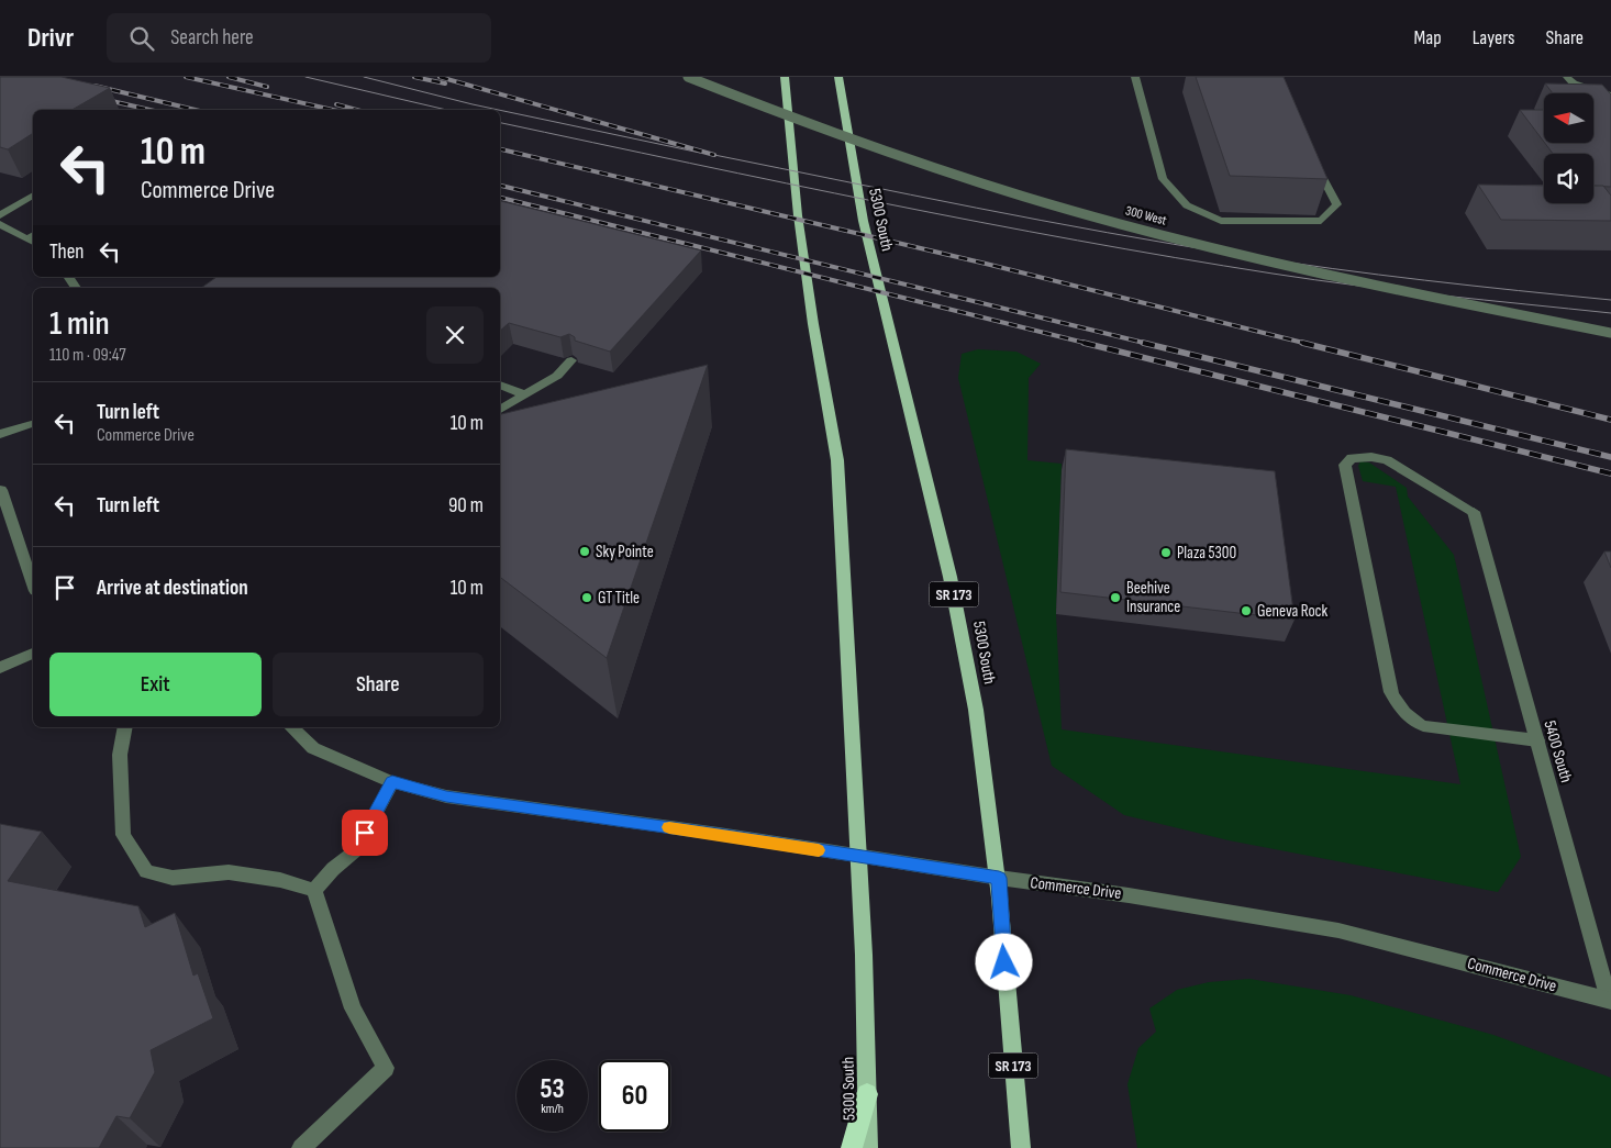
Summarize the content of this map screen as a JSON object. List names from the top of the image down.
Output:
{
  "streets": {
    "main road": ["5300 South", "SR 173"],
    "street": ["300 West", "5400 South", "Commerce Drive"]
  },
  "crossings": [
    ["5300 South", "Commerce Drive"],
    ["5400 South", "Commerce Drive"]
  ],
  "places": [
    "Sky Pointe",
    "Plaza 5300",
    "GT Title",
    "Beehive Insurance",
    "Geneva Rock"
  ],
  "north": "left",
  "page": {
    "header": "Drivr",
    "search": "Search here",
    "nav": ["Map", "Layers", "Share"],
    "turn": ["10 m", "Commerce Drive"],
    "then": "Then",
    "heading": ["1 min", "110 m · 09:47"],
    "list": [
      {
        "name": "Turn left",
        "note": "Commerce Drive",
        "value": "10 m"
      },
      {
        "name": "Turn left",
        "value": "90 m"
      },
      {
        "name": "Arrive at destination",
        "value": "10 m"
      }
    ],
    "buttons": ["Exit", "Share"],
    "speed": "53 km/h",
    "limit": "60"
  }
}
